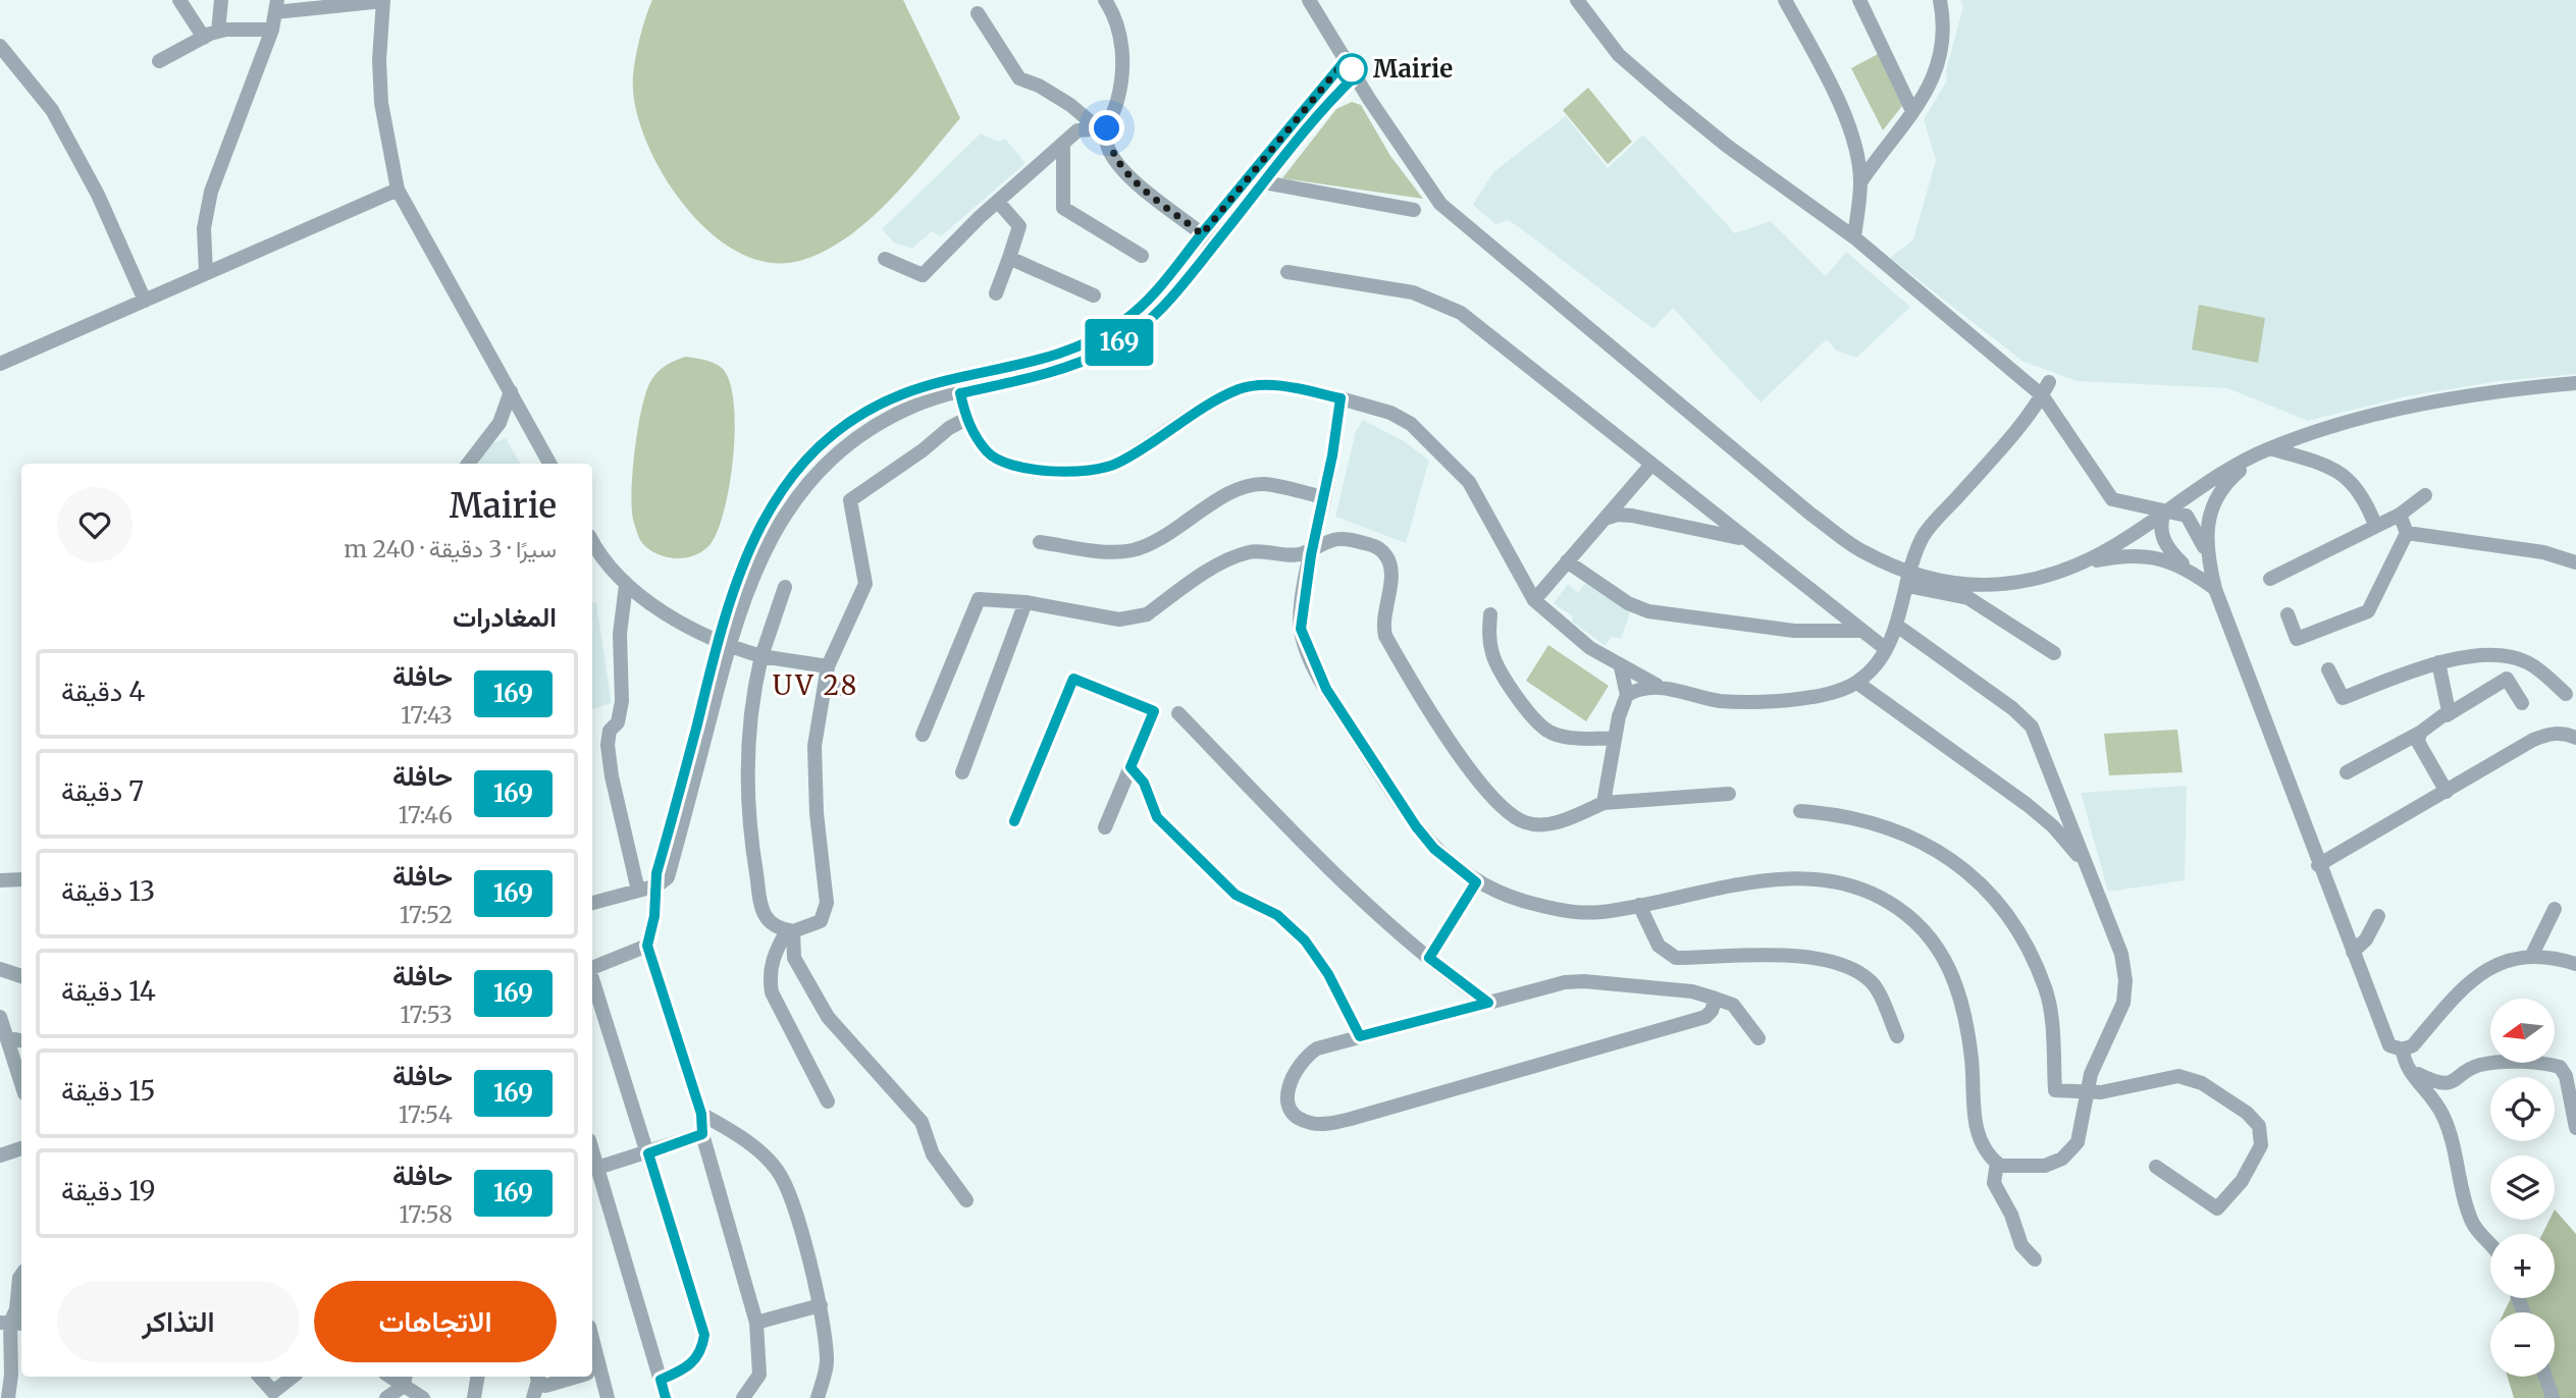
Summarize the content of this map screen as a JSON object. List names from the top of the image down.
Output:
{
  "districts": ["UV 28"],
  "places": ["Mairie"],
  "lines": ["bus line 169"],
  "north": "left",
  "page": {
    "on_map": "169",
    "heading": [
      ["Mairie", "سيرًا · 3 دقيقة · 240 m"],
      "المغادرات"
    ],
    "list": [
      {
        "mark": "169",
        "name": "حافلة",
        "note": "17:43",
        "value": "4 دقيقة"
      },
      {
        "mark": "169",
        "name": "حافلة",
        "note": "17:46",
        "value": "7 دقيقة"
      },
      {
        "mark": "169",
        "name": "حافلة",
        "note": "17:52",
        "value": "13 دقيقة"
      },
      {
        "mark": "169",
        "name": "حافلة",
        "note": "17:53",
        "value": "14 دقيقة"
      },
      {
        "mark": "169",
        "name": "حافلة",
        "note": "17:54",
        "value": "15 دقيقة"
      },
      {
        "mark": "169",
        "name": "حافلة",
        "note": "17:58",
        "value": "19 دقيقة"
      }
    ],
    "map_buttons": ["+", "−"],
    "buttons": ["الاتجاهات", "التذاكر"]
  }
}
